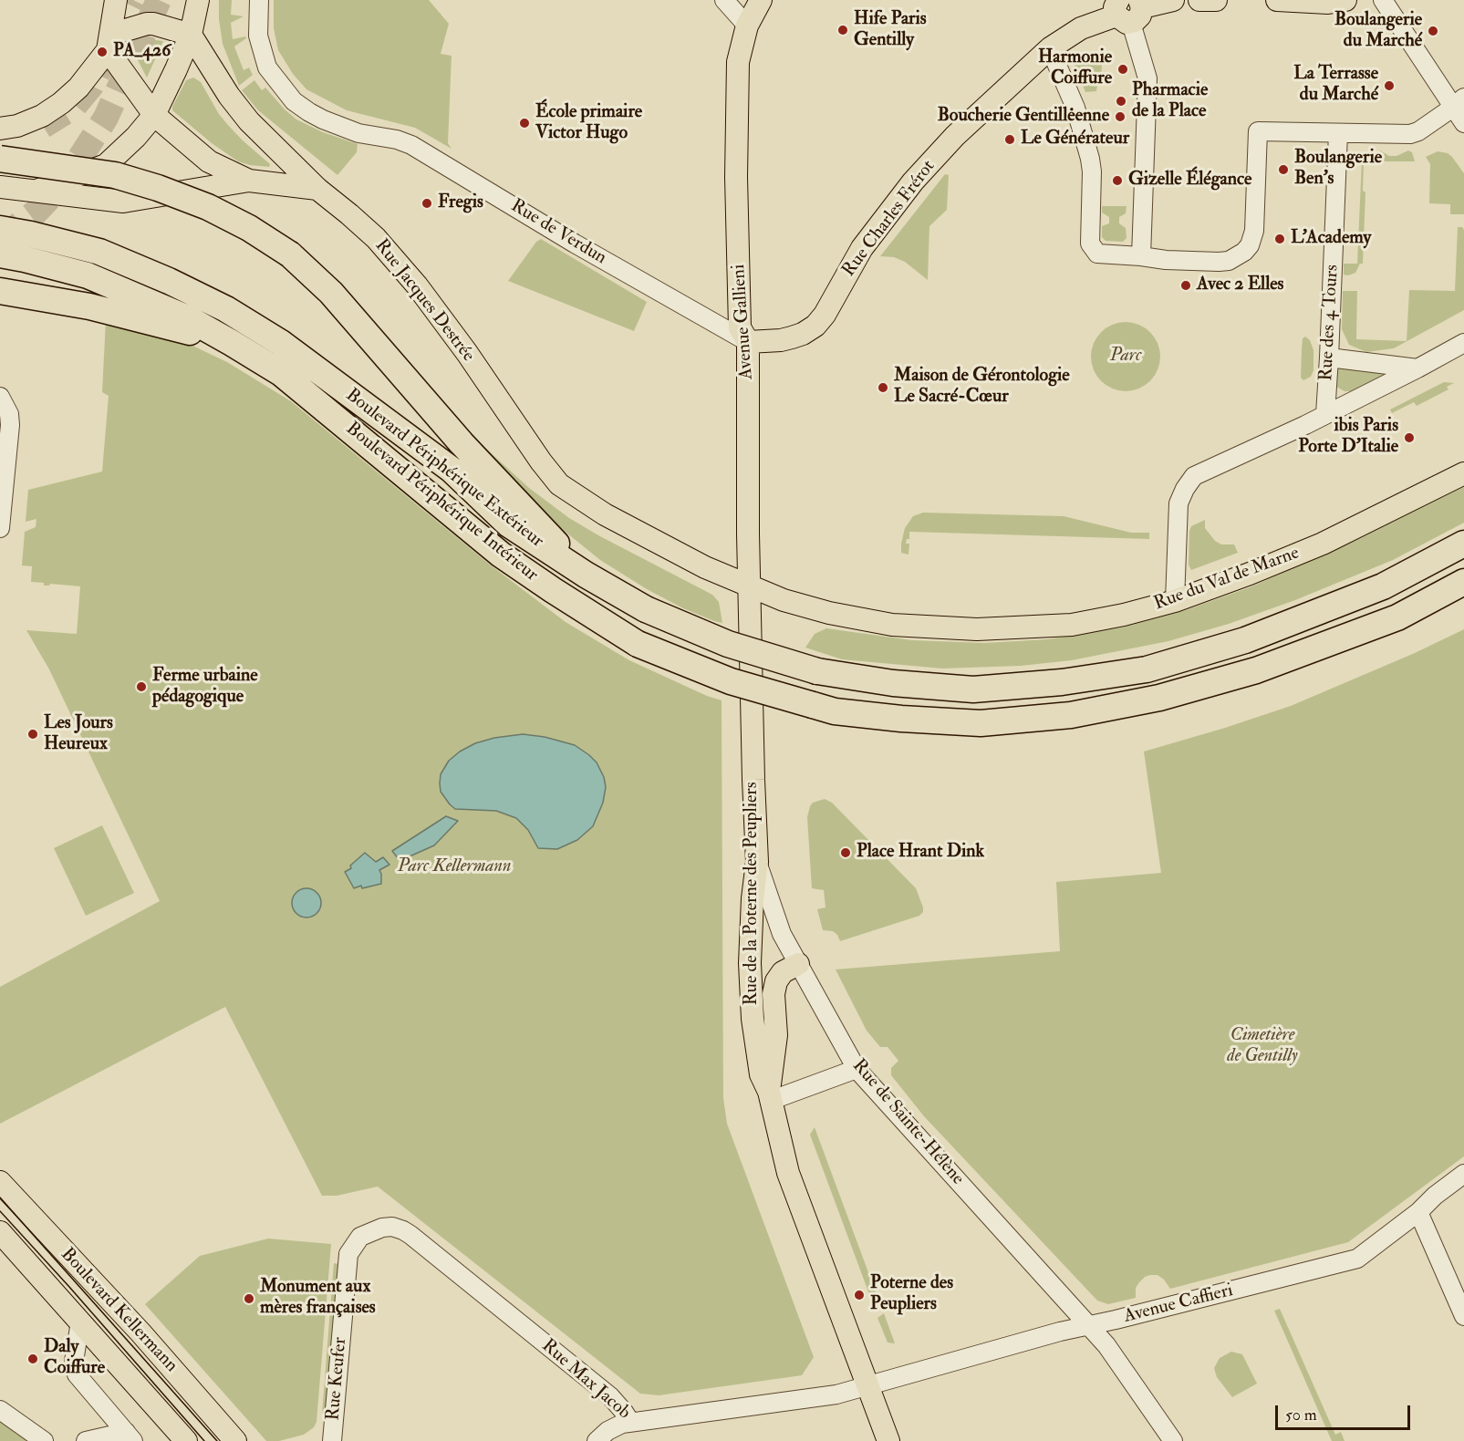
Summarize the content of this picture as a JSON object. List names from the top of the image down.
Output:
{
  "streets": {
    "highway": ["Boulevard Périphérique Extérieur", "Boulevard Périphérique Intérieur"],
    "main road": [
      "Rue Charles Frérot",
      "Rue Jacques Destrée",
      "Avenue Gallieni",
      "Rue du Val de Marne",
      "Rue de la Poterne des Peupliers",
      "Boulevard Kellermann"
    ],
    "street": [
      "Rue de Verdun",
      "Rue des 4 Tours",
      "Rue de Sainte-Hélène",
      "Avenue Caffieri",
      "Rue Keufer",
      "Rue Max Jacob"
    ]
  },
  "crossings": [
    ["Rue Charles Frérot", "Rue de Verdun"],
    ["Rue Charles Frérot", "Avenue Gallieni"],
    ["Rue de Verdun", "Avenue Gallieni"],
    ["Rue Jacques Destrée", "Avenue Gallieni"],
    ["Rue Jacques Destrée", "Rue du Val de Marne"],
    ["Rue Jacques Destrée", "Rue de la Poterne des Peupliers"],
    ["Avenue Gallieni", "Rue du Val de Marne"],
    ["Avenue Gallieni", "Rue de la Poterne des Peupliers"],
    ["Rue du Val de Marne", "Rue de la Poterne des Peupliers"],
    ["Rue de la Poterne des Peupliers", "Rue de Sainte-Hélène"],
    ["Rue de la Poterne des Peupliers", "Avenue Caffieri"],
    ["Rue de la Poterne des Peupliers", "Rue Max Jacob"],
    ["Rue de Sainte-Hélène", "Avenue Caffieri"],
    ["Avenue Caffieri", "Rue Max Jacob"],
    ["Rue Keufer", "Rue Max Jacob"]
  ],
  "parks": ["Parc", "Parc Kellermann", "Cimetière de Gentilly"],
  "places": [
    "Hife Paris Gentilly",
    "Boulangerie du Marché",
    "PA_426",
    "Harmonie Coiffure",
    "La Terrasse du Marché",
    "Pharmacie de la Place",
    "Boucherie Gentillėenne",
    "École primaire Victor Hugo",
    "Le Générateur",
    "Boulangerie Ben's",
    "Gizelle Élégance",
    "Fregis",
    "L'Academy",
    "Avec 2 Elles",
    "Maison de Gérontologie Le Sacré-Cœur",
    "ibis Paris Porte D'Italie",
    "Ferme urbaine pédagogique",
    "Les Jours Heureux",
    "Place Hrant Dink",
    "Poterne des Peupliers",
    "Monument aux mères françaises",
    "Daly Coiffure"
  ],
  "scale_bar": "50 m"
}
